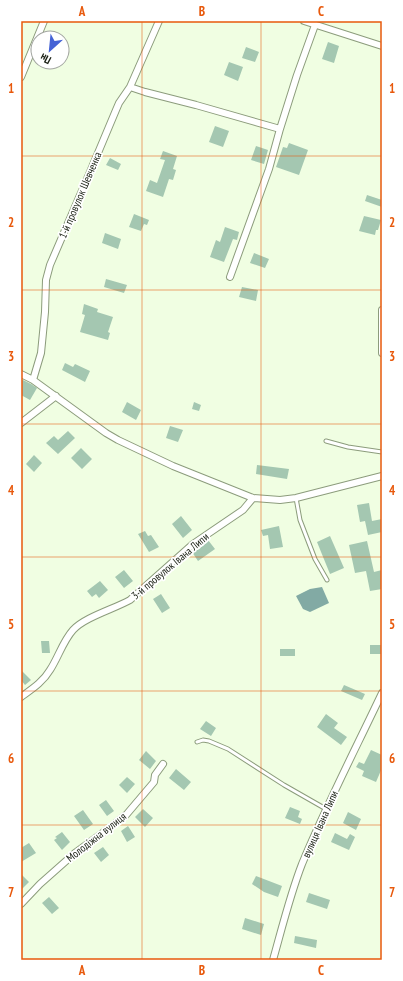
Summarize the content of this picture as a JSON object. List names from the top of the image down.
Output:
{
  "streets": {
    "street": [
      "1-й провулок Шевченка",
      "3-й провулок Івана Липи",
      "вулиця Івана Липи",
      "Молодіжна вулиця"
    ]
  },
  "north": "bottom left",
  "grid": {
    "columns": ["A", "B", "C"],
    "rows": [
      "1",
      "2",
      "3",
      "4",
      "5",
      "6",
      "7"
    ]
  }
}
